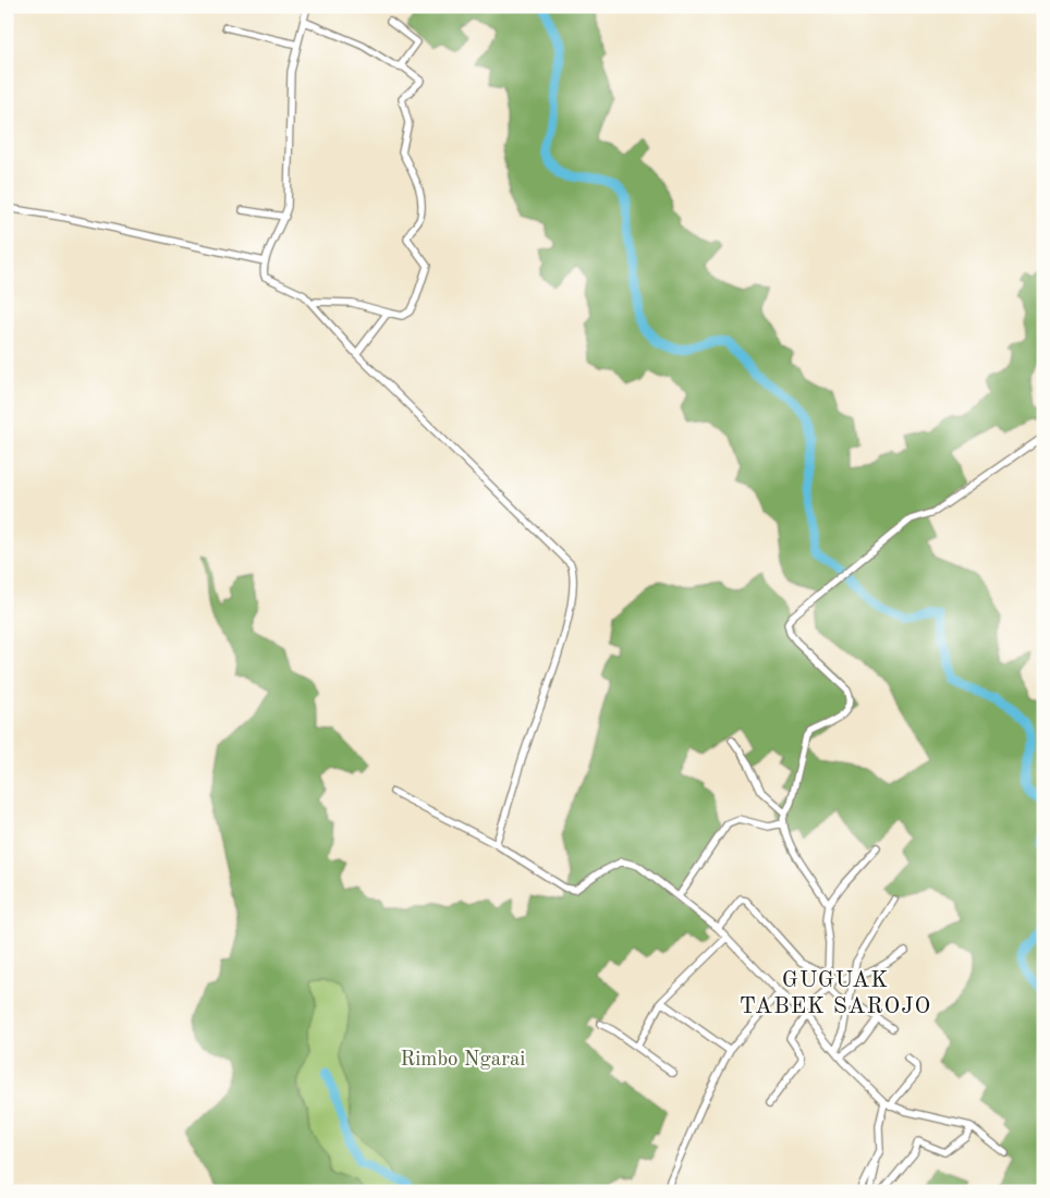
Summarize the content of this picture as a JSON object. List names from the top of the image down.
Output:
{
  "districts": ["GUGUAK TABEK SAROJO"],
  "parks": ["Rimbo Ngarai"]
}
